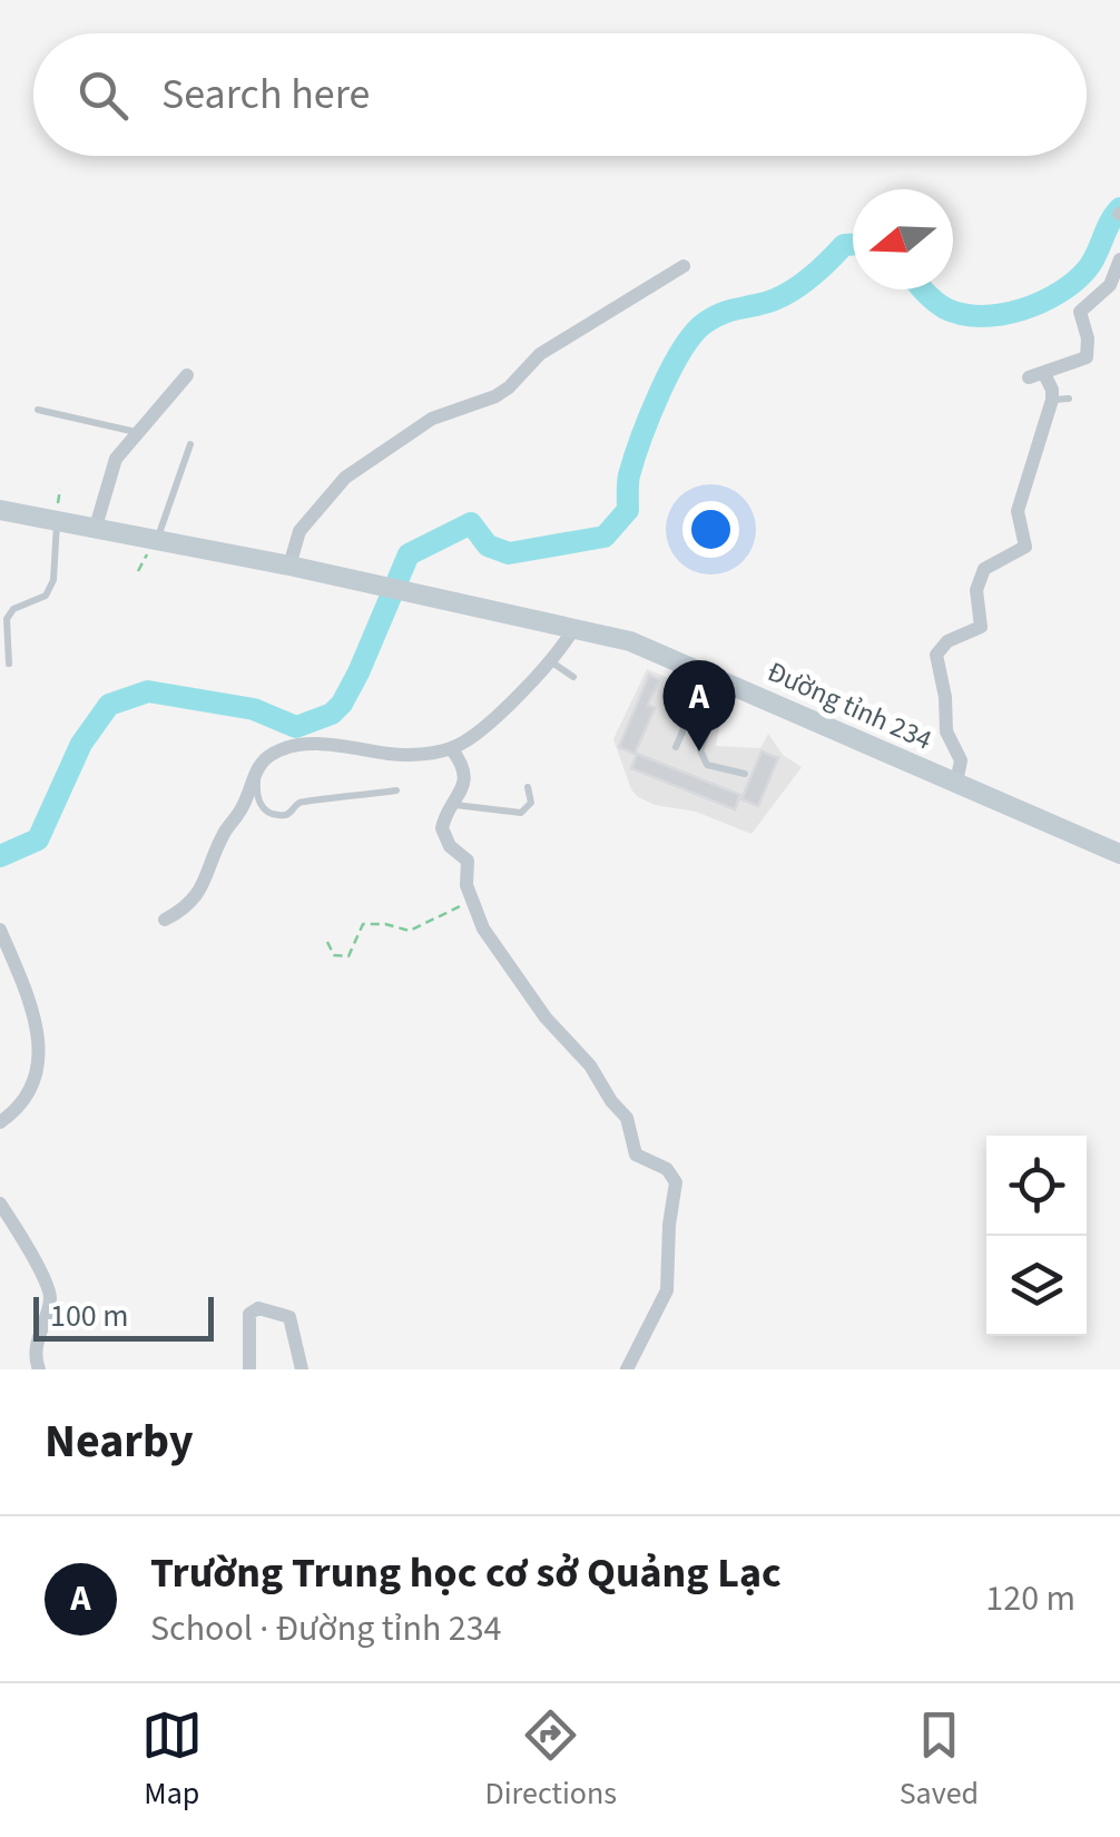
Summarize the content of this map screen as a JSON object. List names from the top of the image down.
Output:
{
  "streets": {
    "main road": ["Đường tỉnh 234"]
  },
  "scale_bar": "100 m",
  "north": "left",
  "page": {
    "search": "Search here",
    "pins": "A",
    "scale": "100 m",
    "heading": "Nearby",
    "list": [
      {
        "mark": "A",
        "name": "Trường Trung học cơ sở Quảng Lạc",
        "note": "School · Đường tỉnh 234",
        "value": "120 m"
      }
    ],
    "nav": ["Map", "Directions", "Saved"]
  }
}
